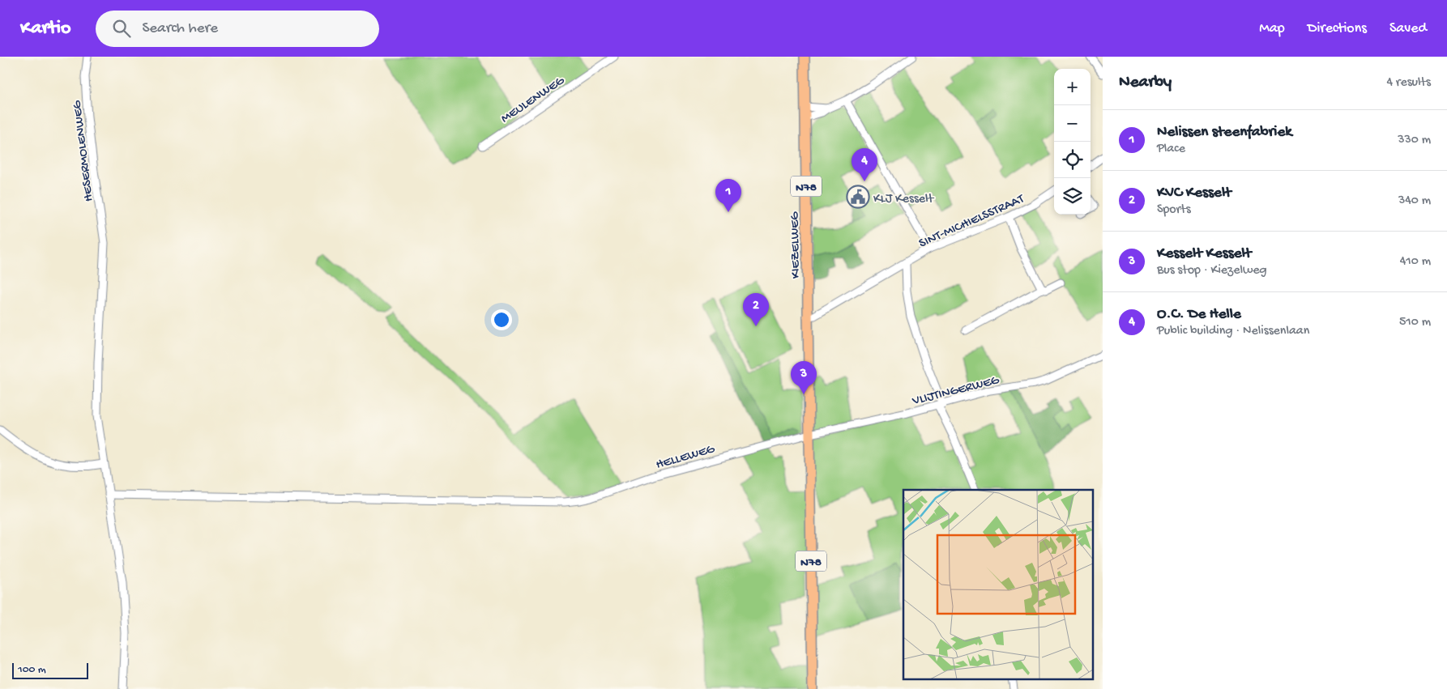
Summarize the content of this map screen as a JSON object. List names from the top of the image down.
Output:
{
  "streets": {
    "main road": ["N78", "KIEZELWEG"],
    "street": [
      "MEULENWEG",
      "HESERMOLENWEG",
      "SINT-MICHIELSSTRAAT",
      "VLIJTINGERWEG",
      "HELLEWEG"
    ]
  },
  "crossings": [
    ["HESERMOLENWEG", "HELLEWEG"],
    ["N78", "KIEZELWEG"],
    ["N78", "VLIJTINGERWEG"],
    ["N78", "HELLEWEG"],
    ["SINT-MICHIELSSTRAAT", "KIEZELWEG"],
    ["KIEZELWEG", "VLIJTINGERWEG"],
    ["KIEZELWEG", "HELLEWEG"],
    ["VLIJTINGERWEG", "HELLEWEG"]
  ],
  "places": {
    "public building": ["KLJ Kesselt"]
  },
  "scale_bar": "100 m",
  "page": {
    "header": "Kartio",
    "search": "Search here",
    "nav": ["Map", "Directions", "Saved"],
    "heading": ["Nearby", "4 results"],
    "map_buttons": ["+", "−"],
    "list": [
      {
        "mark": "1",
        "name": "Nelissen steenfabriek",
        "note": "Place",
        "value": "330 m"
      },
      {
        "mark": "2",
        "name": "KVC Kesselt",
        "note": "Sports",
        "value": "340 m"
      },
      {
        "mark": "3",
        "name": "Kesselt Kesselt",
        "note": "Bus stop · Kiezelweg",
        "value": "410 m"
      },
      {
        "mark": "4",
        "name": "O.C. De Helle",
        "note": "Public building · Nelissenlaan",
        "value": "510 m"
      }
    ],
    "pins": [
      "4",
      "1",
      "2",
      "3"
    ],
    "scale": "100 m"
  }
}
